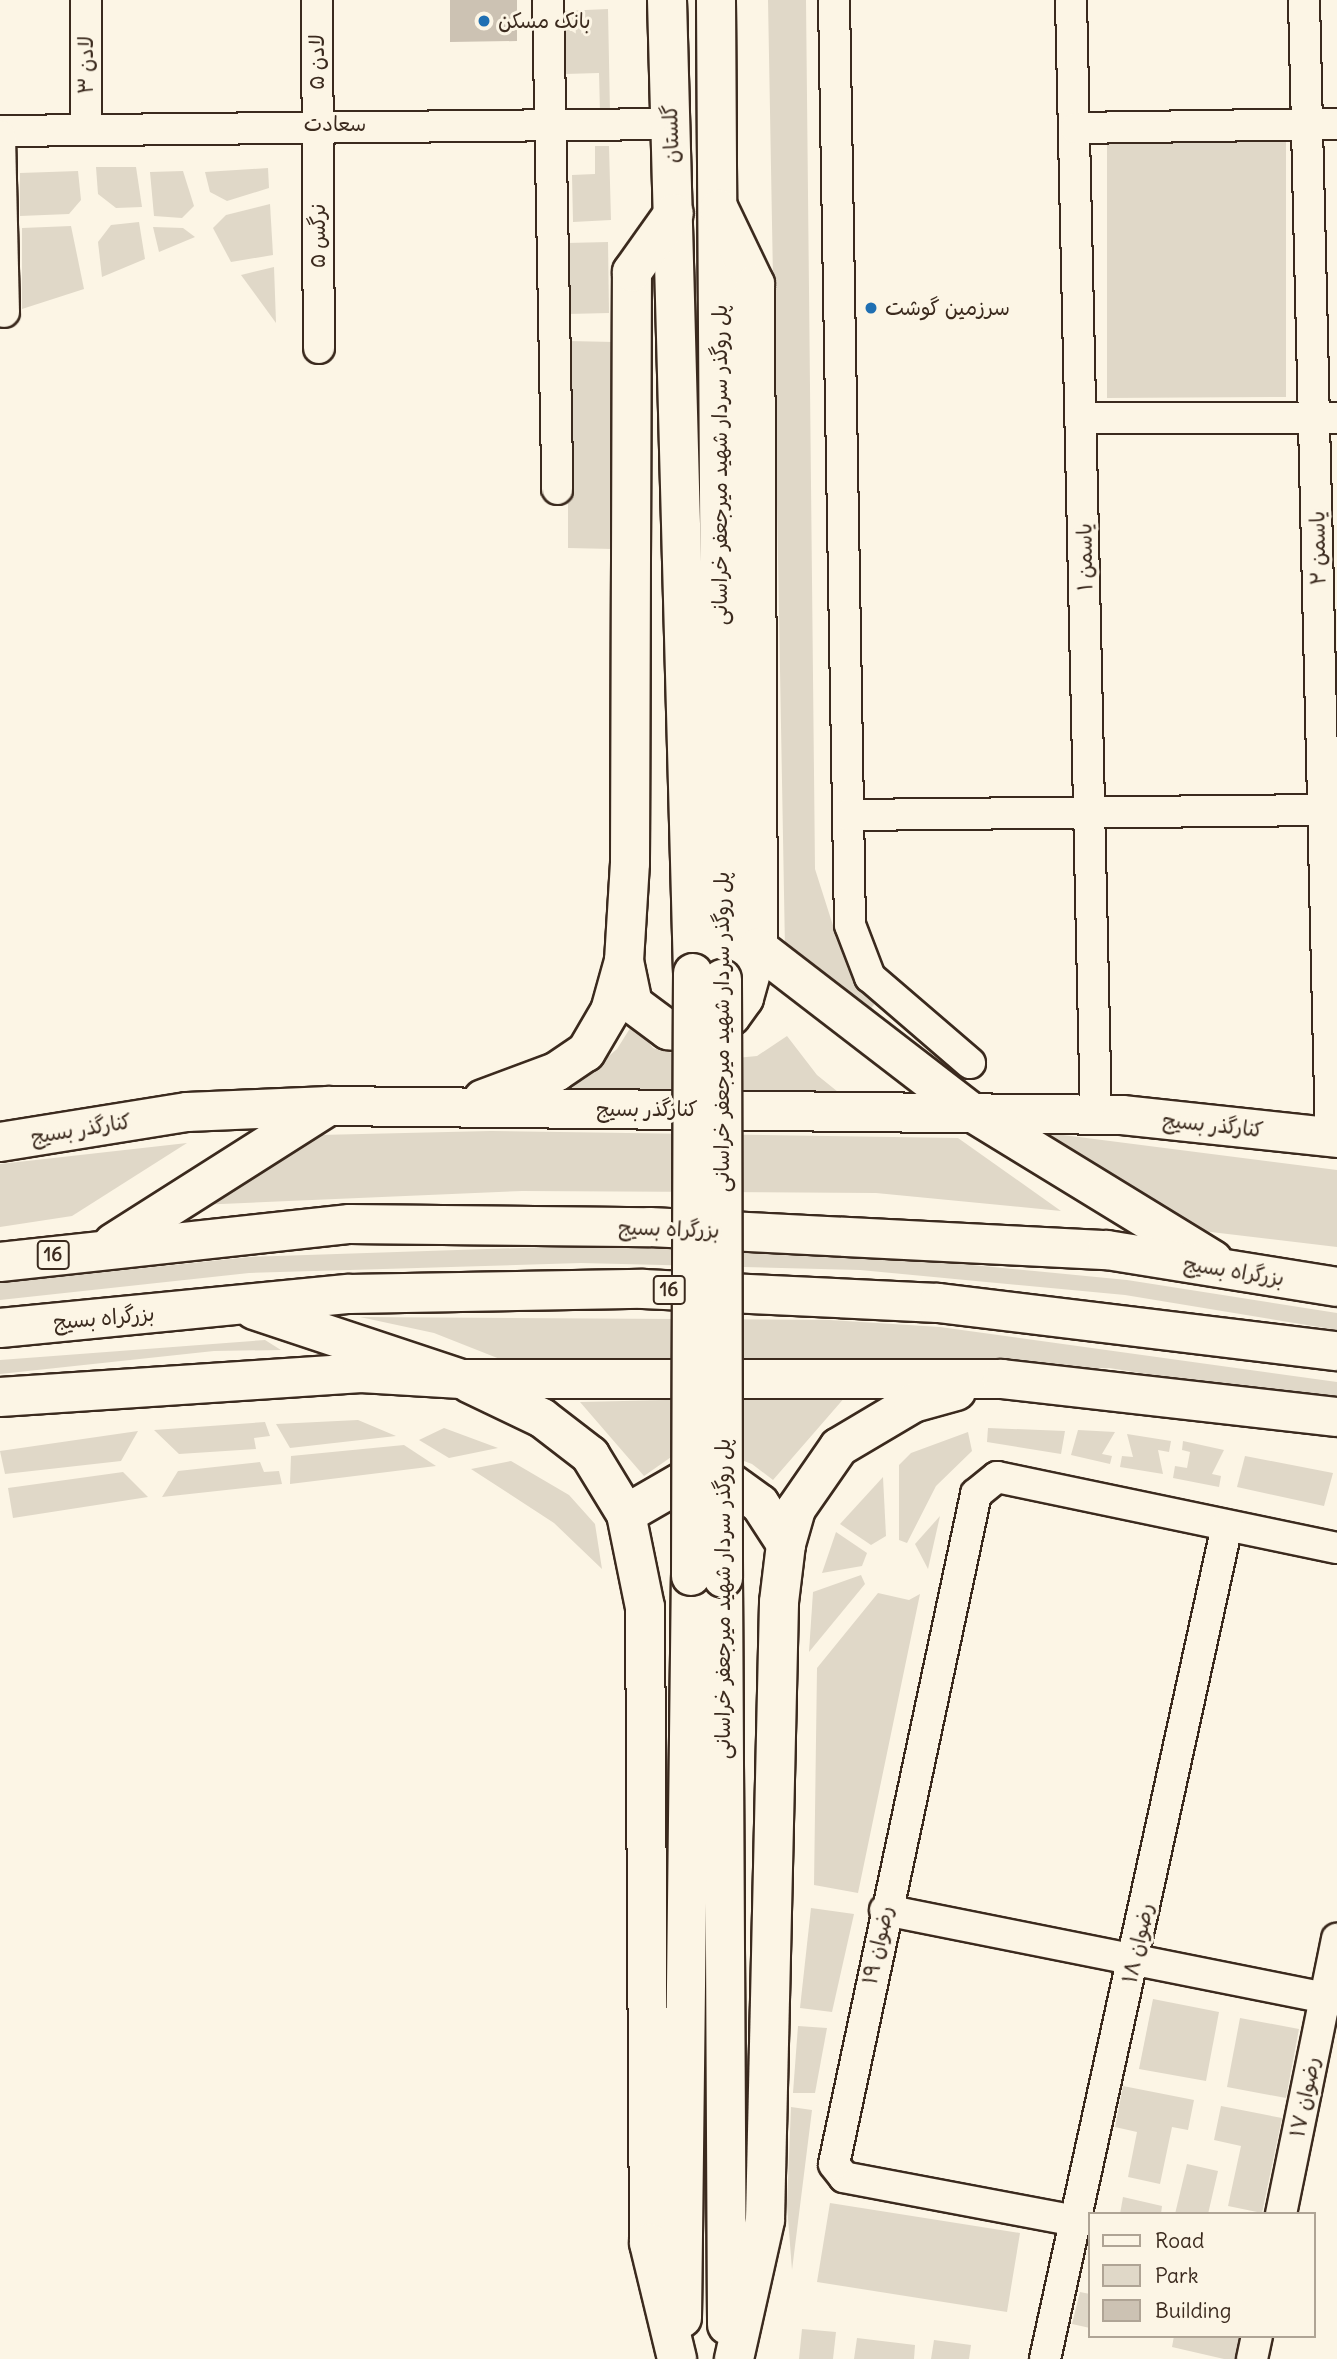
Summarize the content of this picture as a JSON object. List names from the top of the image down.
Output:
{
  "streets": {
    "main road": [
      "گلستان",
      "پل روگذر سردار شهید میرجعفر خراسانی",
      "کنارگذر بسیج",
      "بزرگراه بسیج",
      "16"
    ],
    "street": [
      "لادن ۵",
      "لادن ۳",
      "سعادت",
      "نرگس ۵",
      "یاسمن ۲",
      "یاسمن ۱",
      "رضوان ۱۸",
      "رضوان ۱۹",
      "رضوان ۱۷"
    ]
  },
  "crossings": [
    ["لادن ۵", "سعادت"],
    ["لادن ۵", "نرگس ۵"],
    ["لادن ۳", "سعادت"],
    ["سعادت", "گلستان"],
    ["سعادت", "نرگس ۵"],
    ["گلستان", "پل روگذر سردار شهید میرجعفر خراسانی"],
    ["یاسمن ۲", "کنارگذر بسیج"],
    ["یاسمن ۱", "کنارگذر بسیج"],
    ["رضوان ۱۸", "رضوان ۱۹"]
  ],
  "places": ["بانک مسکن", "سرزمین گوشت"],
  "legend": ["Road", "Park", "Building"]
}
